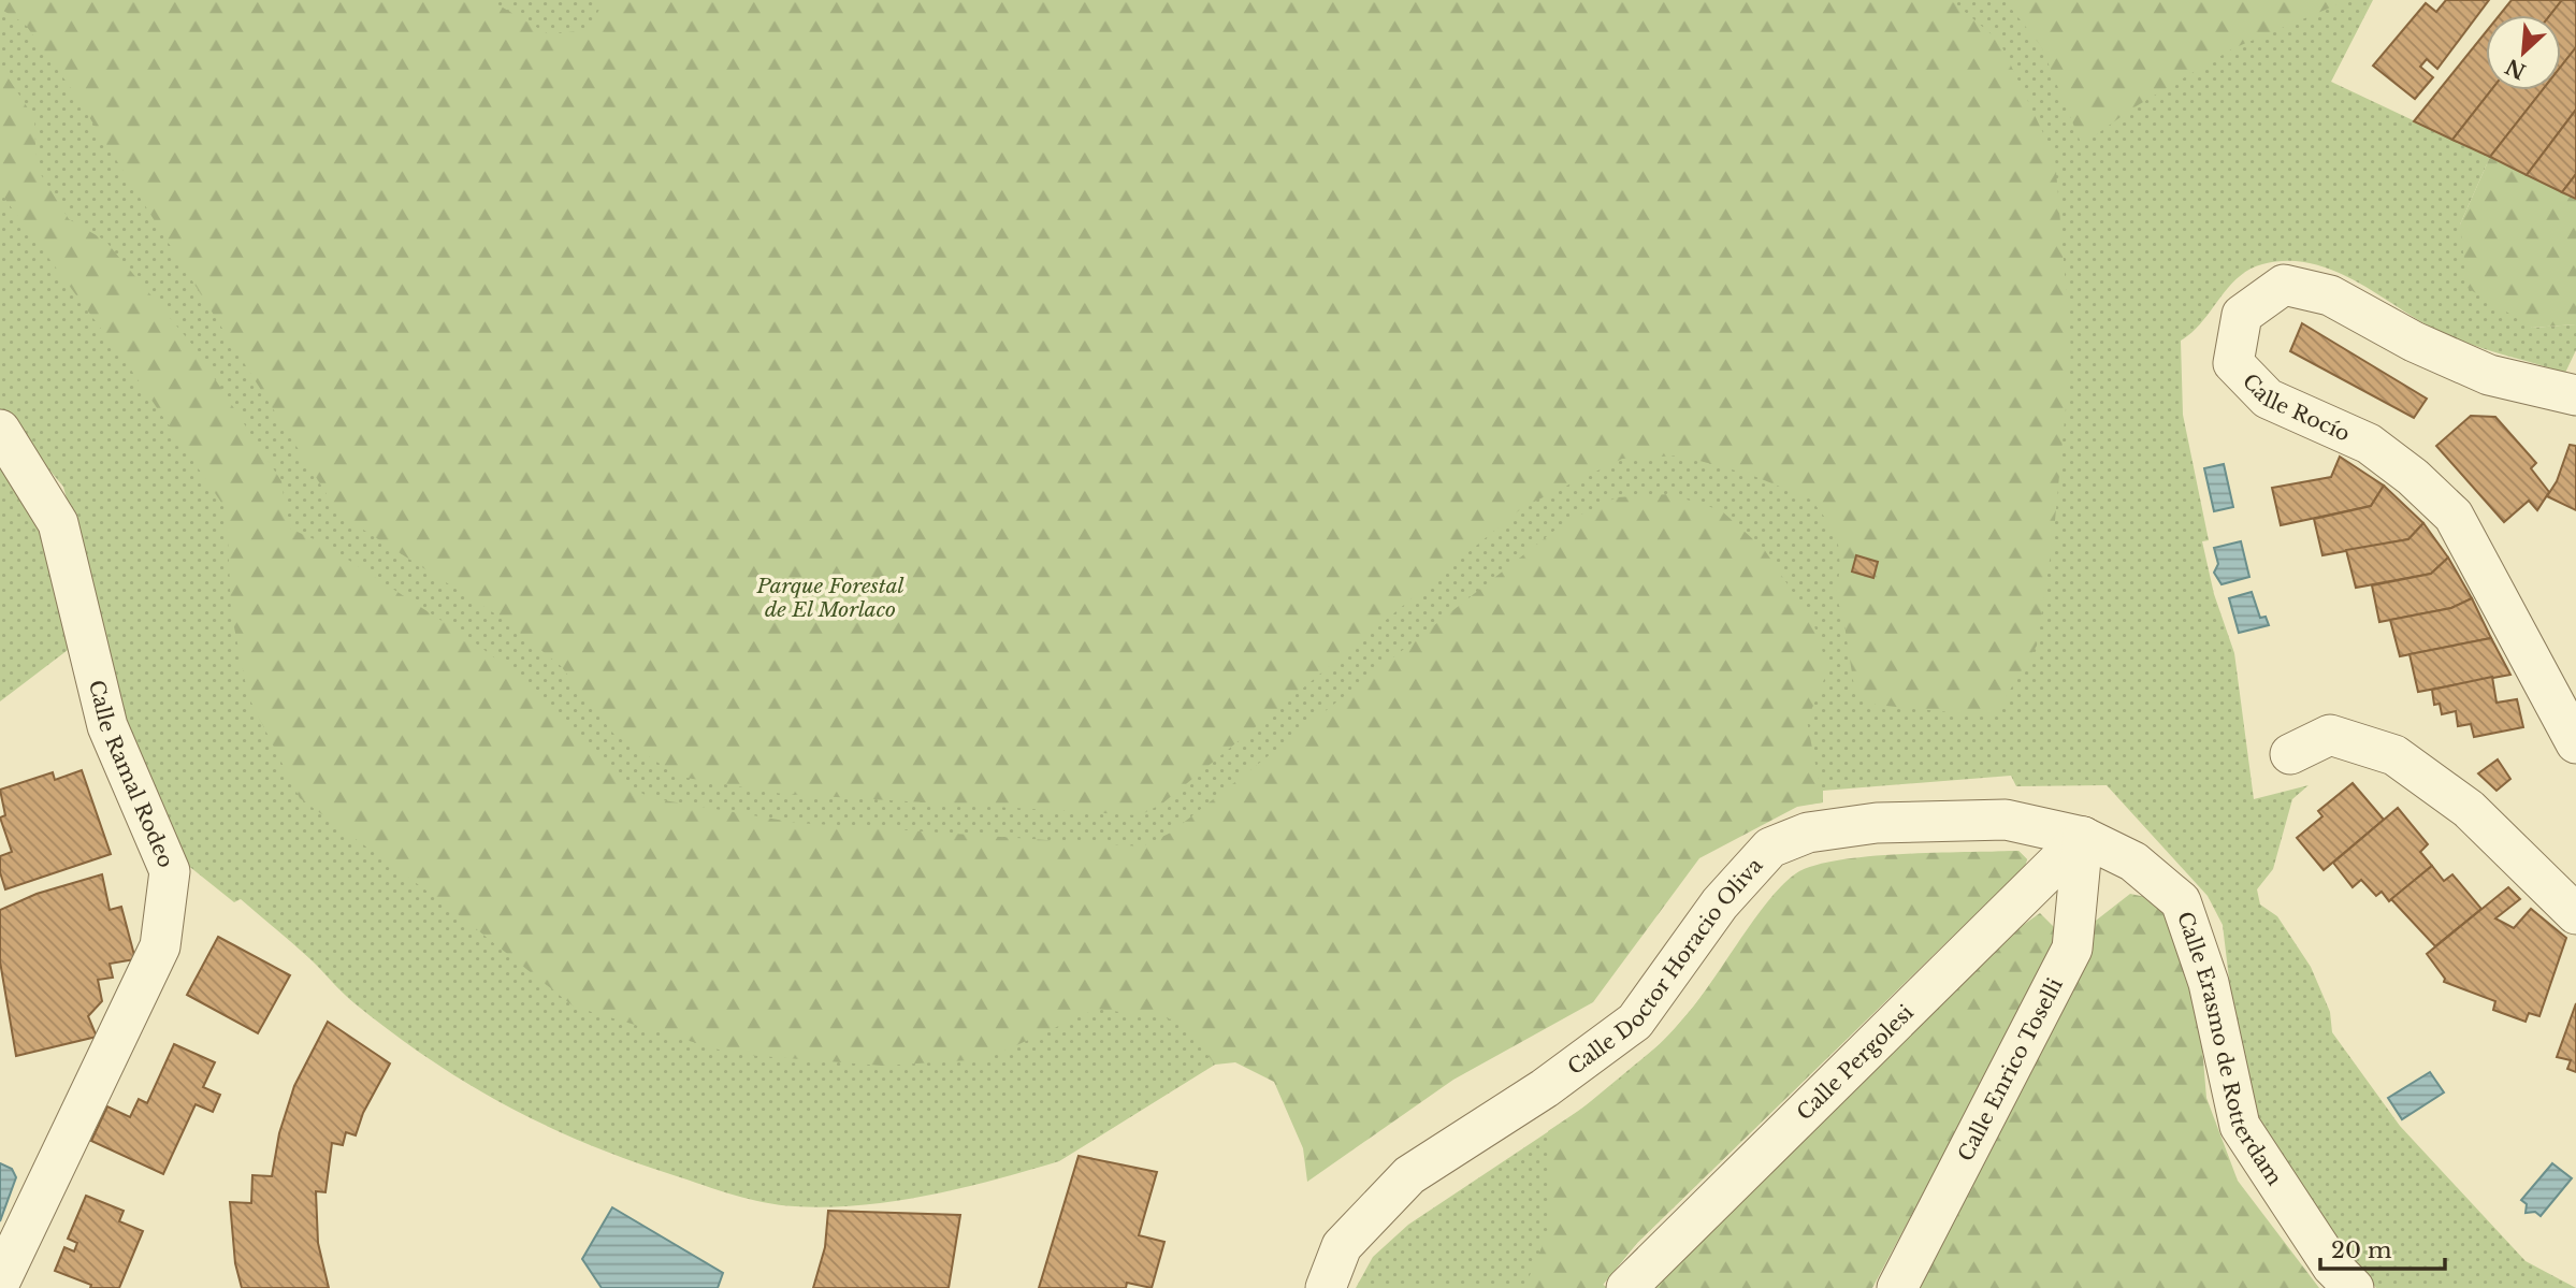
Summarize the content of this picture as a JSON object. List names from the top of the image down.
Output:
{
  "streets": {
    "street": [
      "Calle Rocío",
      "Calle Ramal Rodeo",
      "Calle Doctor Horacio Oliva",
      "Calle Erasmo de Rotterdam",
      "Calle Pergolesi",
      "Calle Enrico Toselli"
    ]
  },
  "crossings": [
    ["Calle Doctor Horacio Oliva", "Calle Erasmo de Rotterdam"],
    ["Calle Doctor Horacio Oliva", "Calle Pergolesi"],
    ["Calle Doctor Horacio Oliva", "Calle Enrico Toselli"],
    ["Calle Erasmo de Rotterdam", "Calle Pergolesi"],
    ["Calle Erasmo de Rotterdam", "Calle Enrico Toselli"],
    ["Calle Pergolesi", "Calle Enrico Toselli"]
  ],
  "parks": ["Parque Forestal de El Morlaco"],
  "scale_bar": "20 m",
  "north": "bottom left"
}
